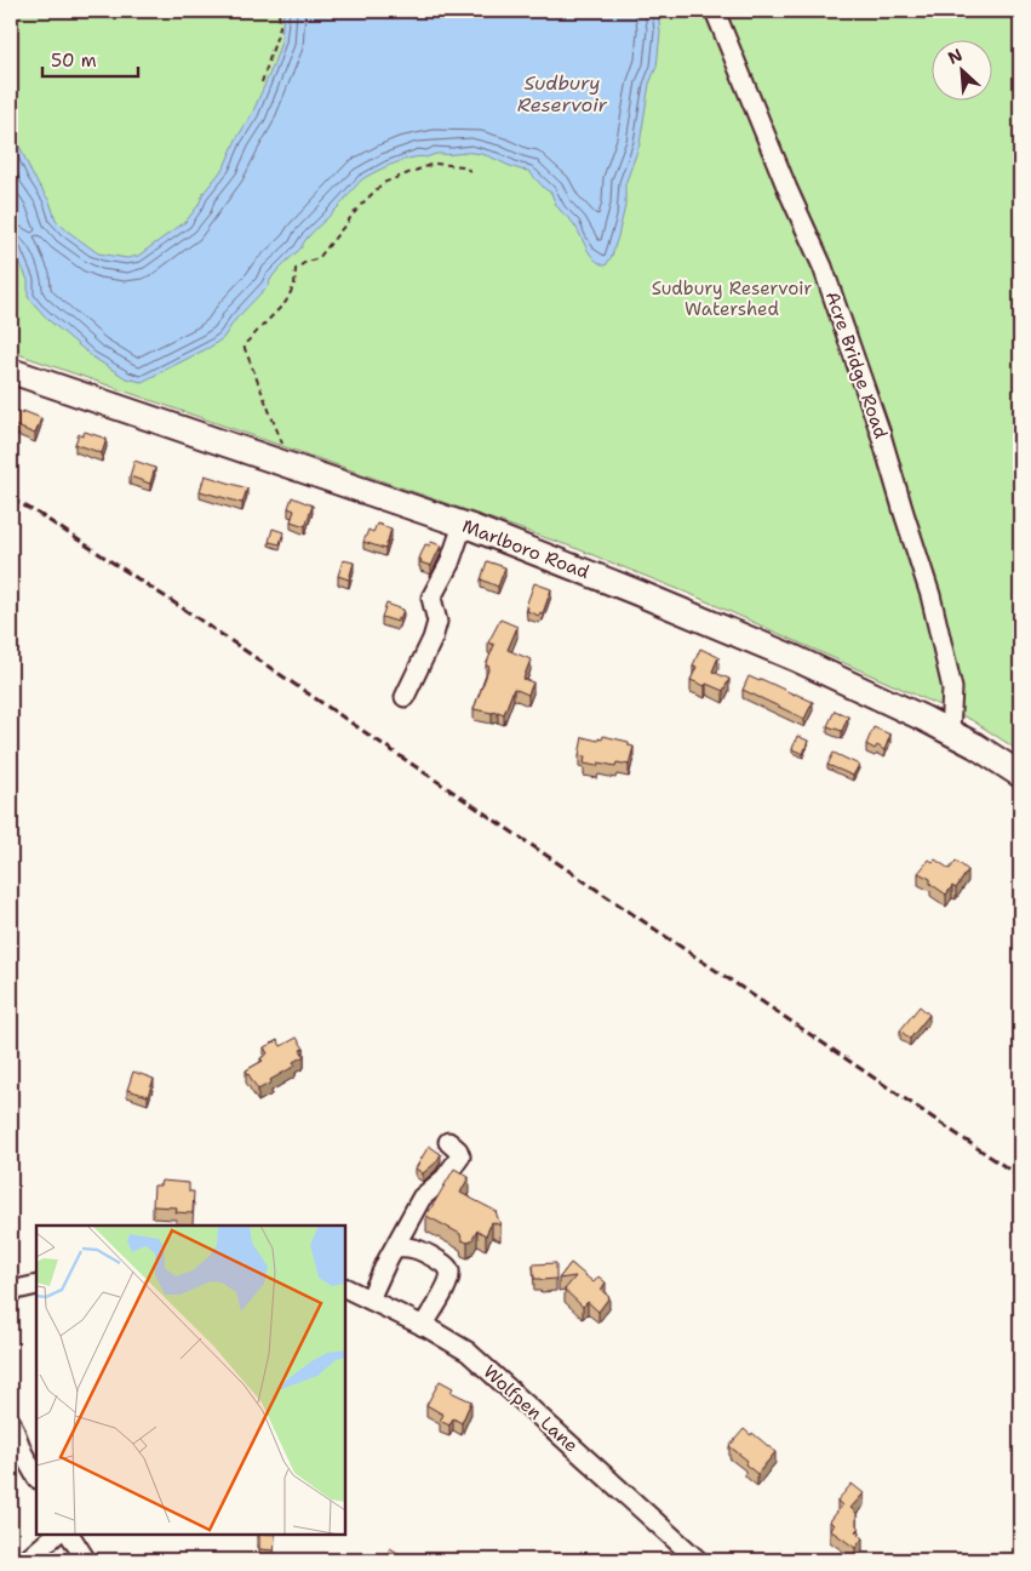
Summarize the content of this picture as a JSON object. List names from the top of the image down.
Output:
{
  "streets": {
    "main road": ["Marlboro Road"],
    "street": ["Acre Bridge Road", "Wolfpen Lane"]
  },
  "crossings": [
    ["Acre Bridge Road", "Marlboro Road"]
  ],
  "water": ["Sudbury Reservoir"],
  "parks": ["Sudbury Reservoir Watershed"],
  "scale_bar": "50 m",
  "north": "top left"
}
